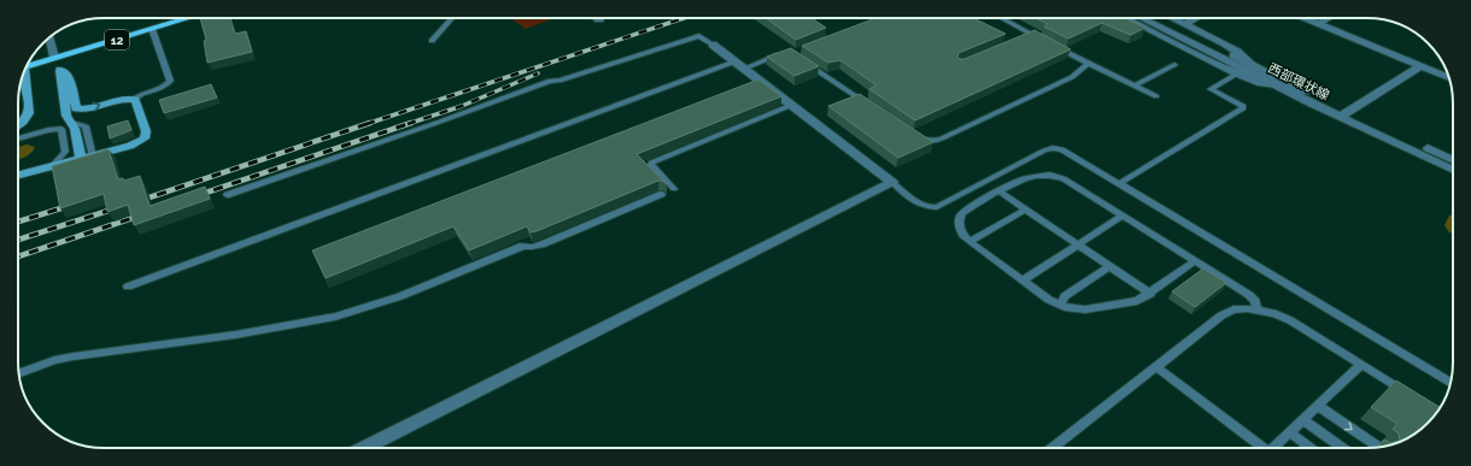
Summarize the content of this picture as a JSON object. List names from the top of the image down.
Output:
{
  "streets": {
    "main road": ["12"],
    "street": ["西部環状線"]
  }
}
